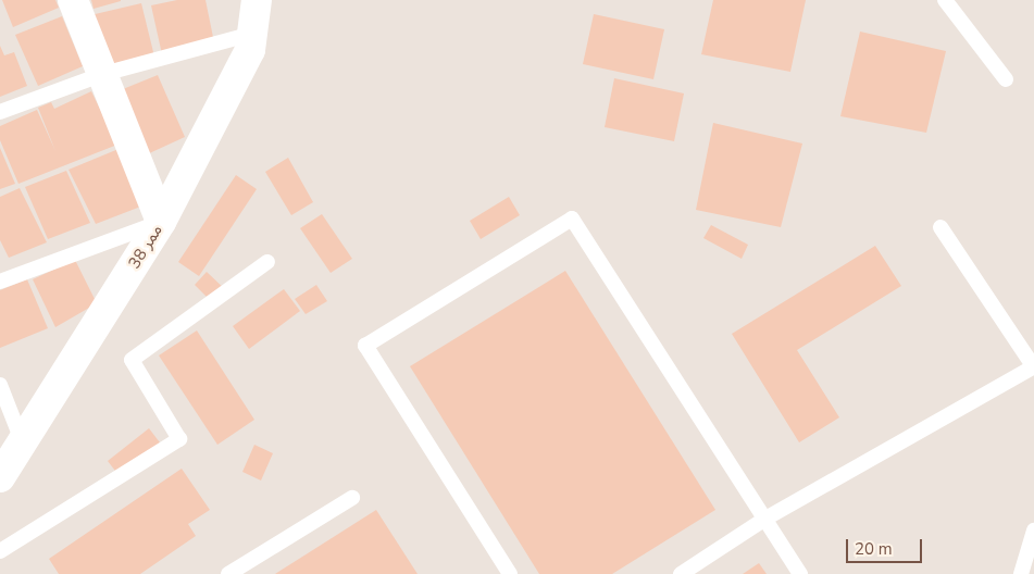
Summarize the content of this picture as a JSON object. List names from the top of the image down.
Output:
{
  "streets": {
    "street": ["ممر 38"]
  },
  "scale_bar": "20 m"
}
